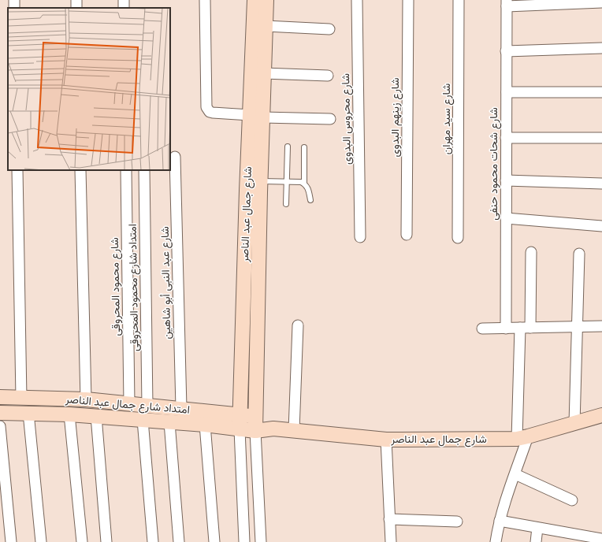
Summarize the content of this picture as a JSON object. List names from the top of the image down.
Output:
{
  "streets": {
    "street": [
      "شارع زينهم البدوى",
      "شارع محروس البدوى",
      "شارع سيد مهران",
      "شارع شحات محمود حنفى",
      "شارع جمال عبد الناصر",
      "شارع عبد النبى أبو شاهين",
      "شارع محمود المحروقى",
      "امتداد شارع محمود المحروقى",
      "امتداد شارع جمال عبد الناصر"
    ]
  },
  "crossings": [
    ["شارع جمال عبد الناصر", "امتداد شارع جمال عبد الناصر"],
    ["شارع عبد النبى أبو شاهين", "امتداد شارع جمال عبد الناصر"],
    ["شارع محمود المحروقى", "امتداد شارع جمال عبد الناصر"],
    ["امتداد شارع محمود المحروقى", "امتداد شارع جمال عبد الناصر"]
  ]
}
